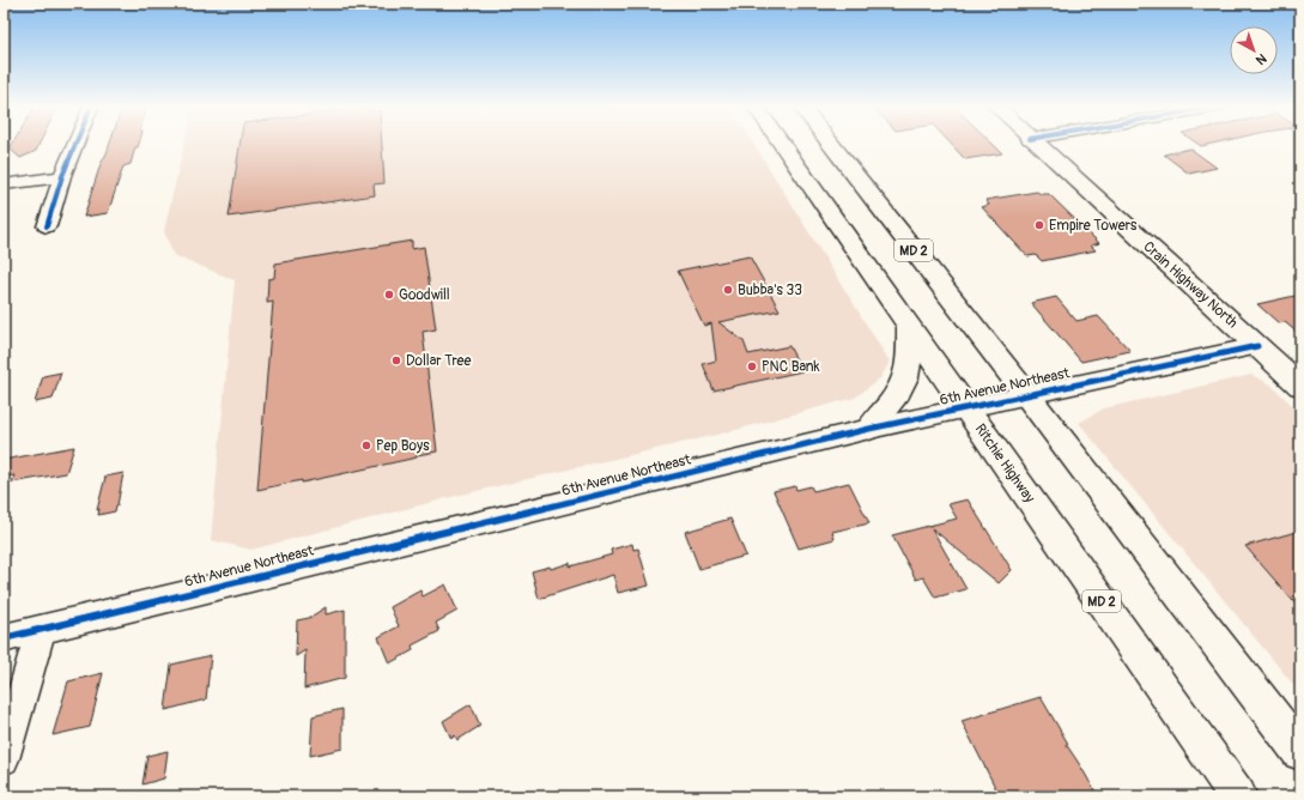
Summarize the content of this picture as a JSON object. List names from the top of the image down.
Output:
{
  "streets": {
    "main road": ["MD 2", "Crain Highway North", "Ritchie Highway"],
    "street": ["6th Avenue Northeast"]
  },
  "crossings": [
    ["MD 2", "6th Avenue Northeast"],
    ["Crain Highway North", "6th Avenue Northeast"],
    ["6th Avenue Northeast", "Ritchie Highway"]
  ],
  "places": [
    "Empire Towers",
    "Bubba's 33",
    "Goodwill",
    "Dollar Tree",
    "PNC Bank",
    "Pep Boys"
  ],
  "north": "bottom right"
}
